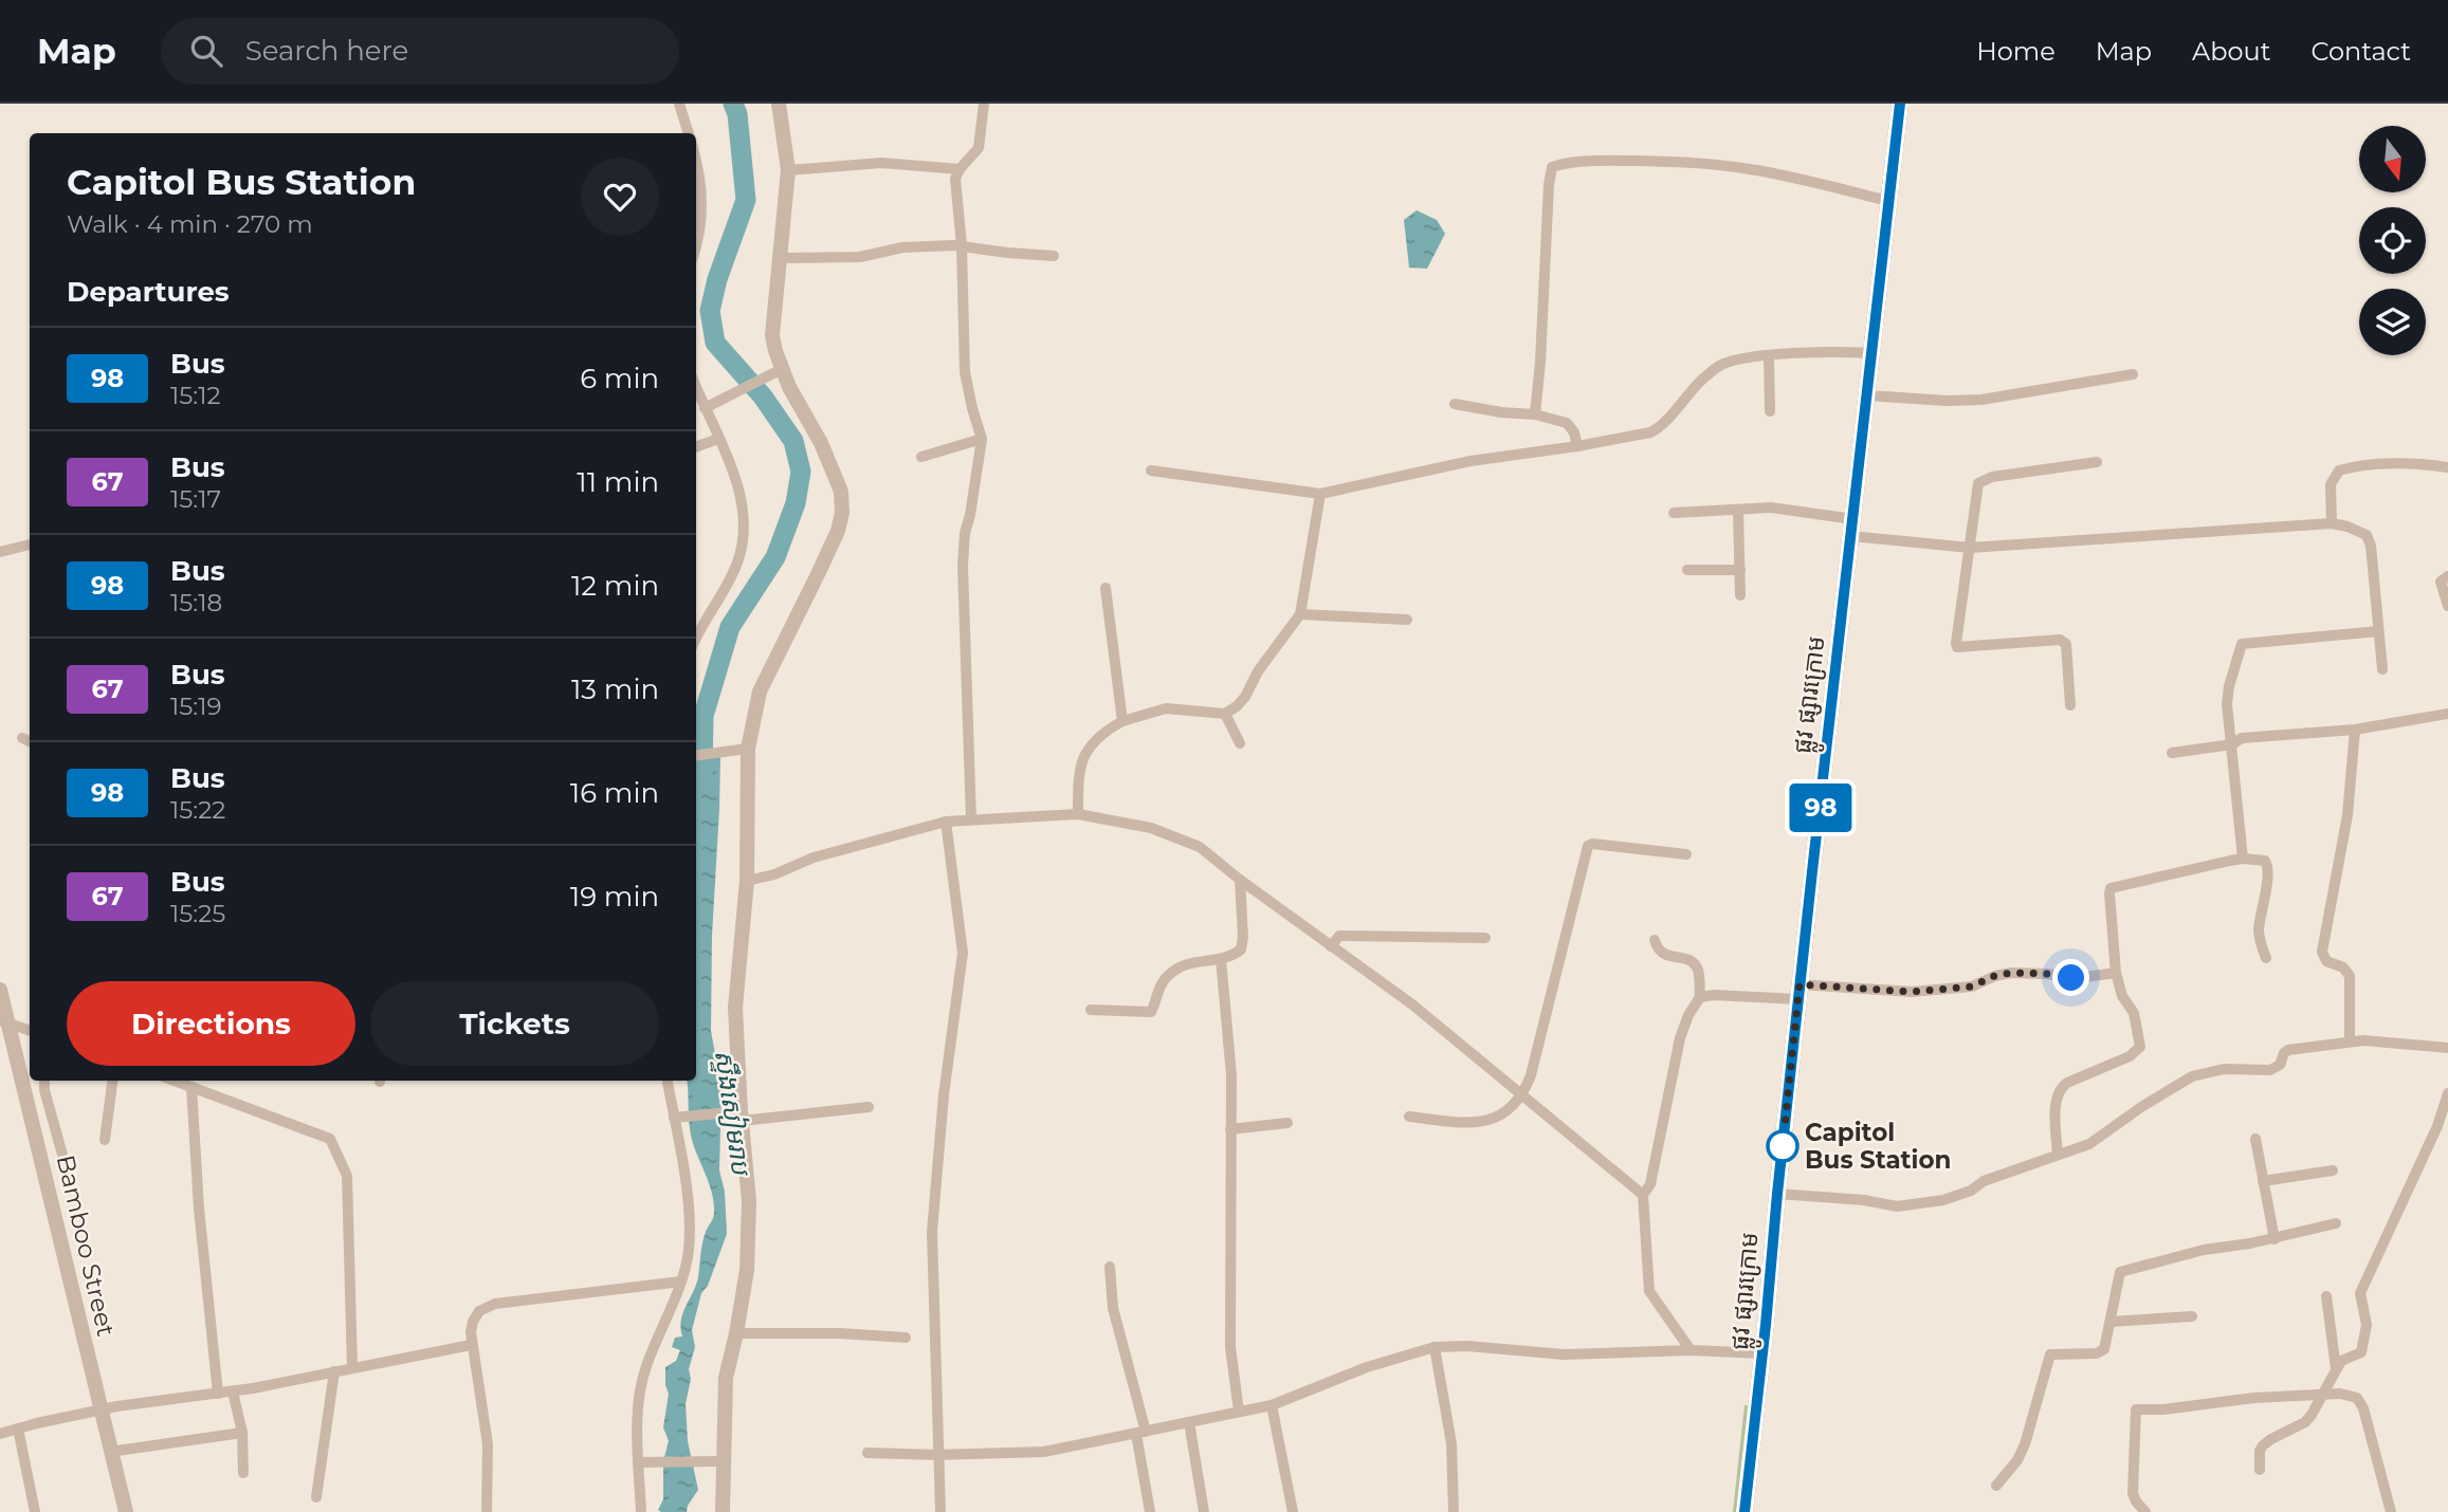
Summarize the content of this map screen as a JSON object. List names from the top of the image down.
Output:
{
  "streets": {
    "main road": ["ផ្លូវ ផ្សារក្រោម"],
    "street": ["Bamboo Street"]
  },
  "water": ["ស្ទឹងសៀមរាប"],
  "places": ["Capitol Bus Station"],
  "lines": ["bus line 98"],
  "north": "bottom",
  "page": {
    "header": "Map",
    "search": "Search here",
    "nav": [
      "Home",
      "Map",
      "About",
      "Contact"
    ],
    "on_map": "98",
    "heading": [
      ["Capitol Bus Station", "Walk · 4 min · 270 m"],
      "Departures"
    ],
    "list": [
      {
        "mark": "98",
        "name": "Bus",
        "note": "15:12",
        "value": "6 min"
      },
      {
        "mark": "67",
        "name": "Bus",
        "note": "15:17",
        "value": "11 min"
      },
      {
        "mark": "98",
        "name": "Bus",
        "note": "15:18",
        "value": "12 min"
      },
      {
        "mark": "67",
        "name": "Bus",
        "note": "15:19",
        "value": "13 min"
      },
      {
        "mark": "98",
        "name": "Bus",
        "note": "15:22",
        "value": "16 min"
      },
      {
        "mark": "67",
        "name": "Bus",
        "note": "15:25",
        "value": "19 min"
      }
    ],
    "buttons": ["Directions", "Tickets"]
  }
}
